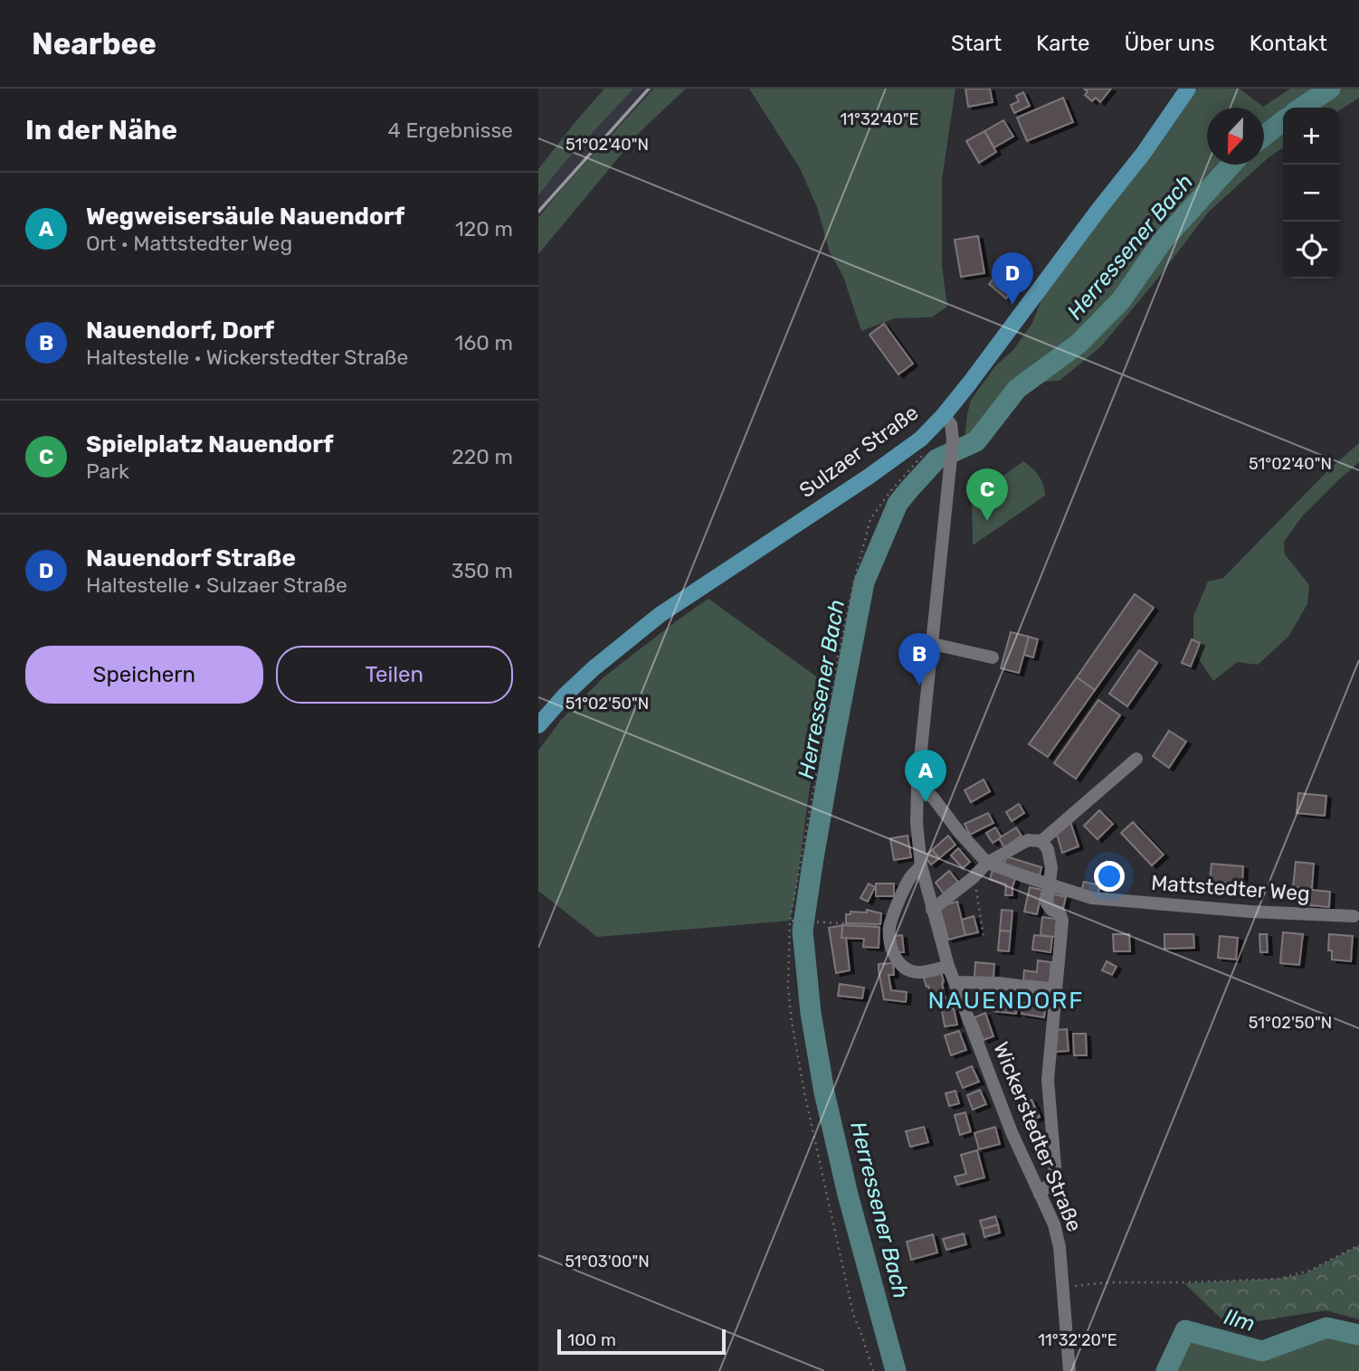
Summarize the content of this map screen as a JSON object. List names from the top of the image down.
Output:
{
  "streets": {
    "main road": ["Sulzaer Straße"],
    "street": ["Mattstedter Weg", "Wickerstedter Straße"]
  },
  "crossings": [
    ["Sulzaer Straße", "Wickerstedter Straße"],
    ["Mattstedter Weg", "Wickerstedter Straße"]
  ],
  "districts": ["NAUENDORF"],
  "water": ["Herressener Bach", "Ilm"],
  "scale_bar": "100 m",
  "north": "bottom",
  "page": {
    "header": "Nearbee",
    "nav": [
      "Start",
      "Karte",
      "Über uns",
      "Kontakt"
    ],
    "heading": ["In der Nähe", "4 Ergebnisse"],
    "map_buttons": ["+", "−"],
    "list": [
      {
        "mark": "A",
        "name": "Wegweisersäule Nauendorf",
        "note": "Ort · Mattstedter Weg",
        "value": "120 m"
      },
      {
        "mark": "B",
        "name": "Nauendorf, Dorf",
        "note": "Haltestelle · Wickerstedter Straße",
        "value": "160 m"
      },
      {
        "mark": "C",
        "name": "Spielplatz Nauendorf",
        "note": "Park",
        "value": "220 m"
      },
      {
        "mark": "D",
        "name": "Nauendorf Straße",
        "note": "Haltestelle · Sulzaer Straße",
        "value": "350 m"
      }
    ],
    "pins": [
      "D",
      "C",
      "B",
      "A"
    ],
    "buttons": ["Speichern", "Teilen"],
    "scale": "100 m"
  },
  "coordinates": [
    "11°32'40\"E",
    "51°02'40\"N",
    "51°02'50\"N",
    "51°03'00\"N",
    "11°32'20\"E"
  ]
}
